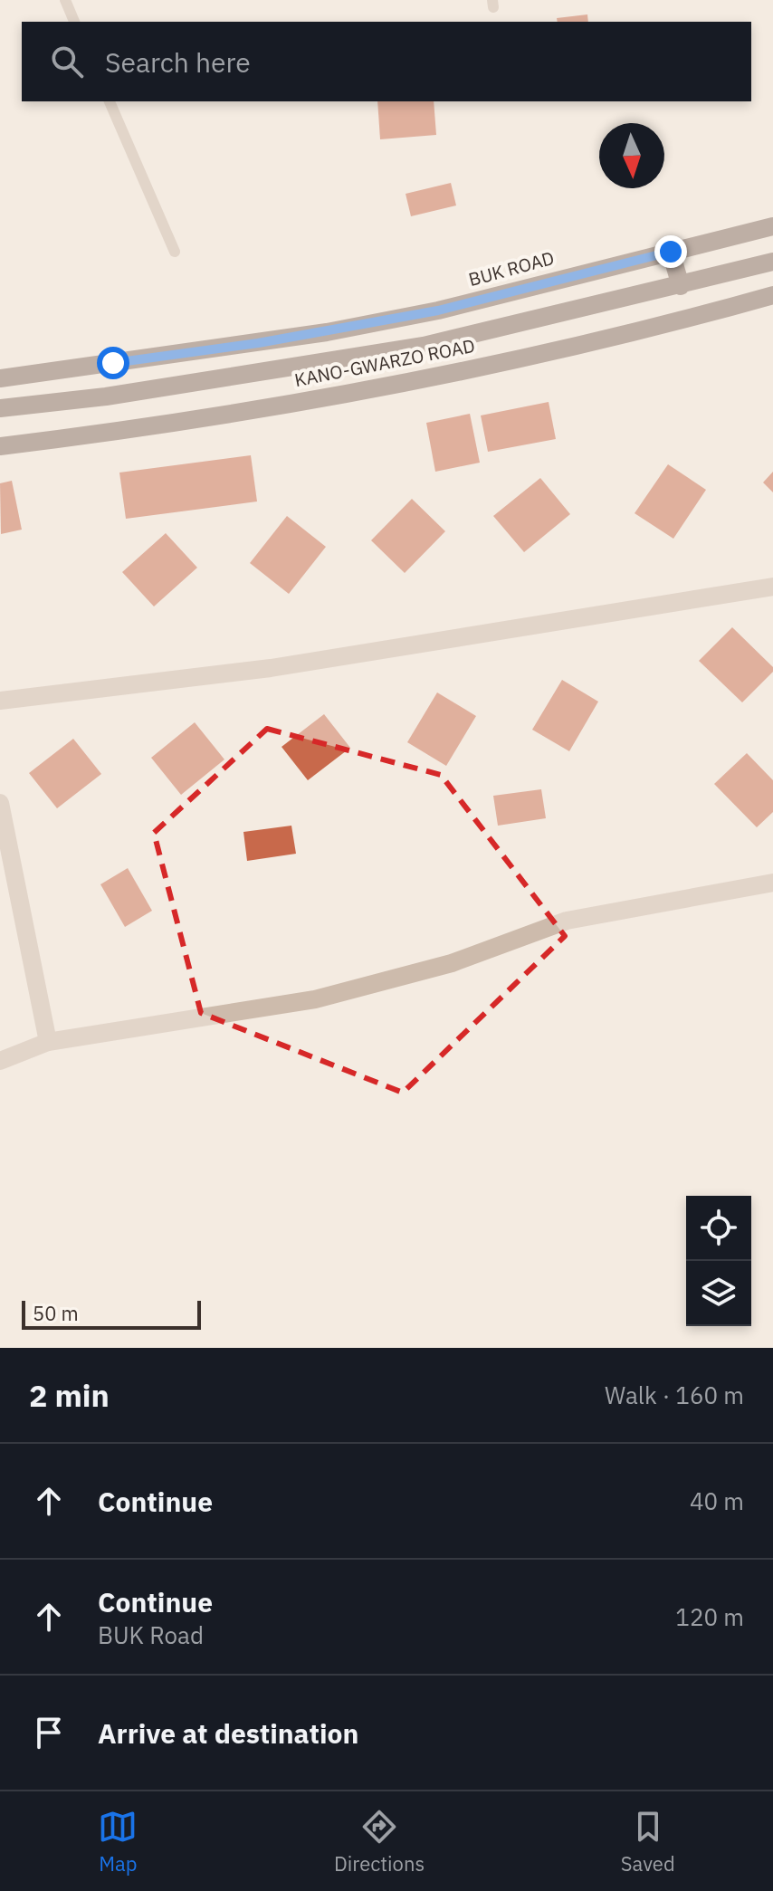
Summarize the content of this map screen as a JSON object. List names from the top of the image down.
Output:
{
  "streets": {
    "main road": ["BUK ROAD", "KANO-GWARZO ROAD"]
  },
  "scale_bar": "50 m",
  "north": "bottom",
  "page": {
    "search": "Search here",
    "scale": "50 m",
    "heading": ["2 min", "Walk · 160 m"],
    "list": [
      ["Continue", "40 m"],
      ["Continue", "BUK Road", "120 m"],
      "Arrive at destination"
    ],
    "nav": ["Map", "Directions", "Saved"]
  }
}
